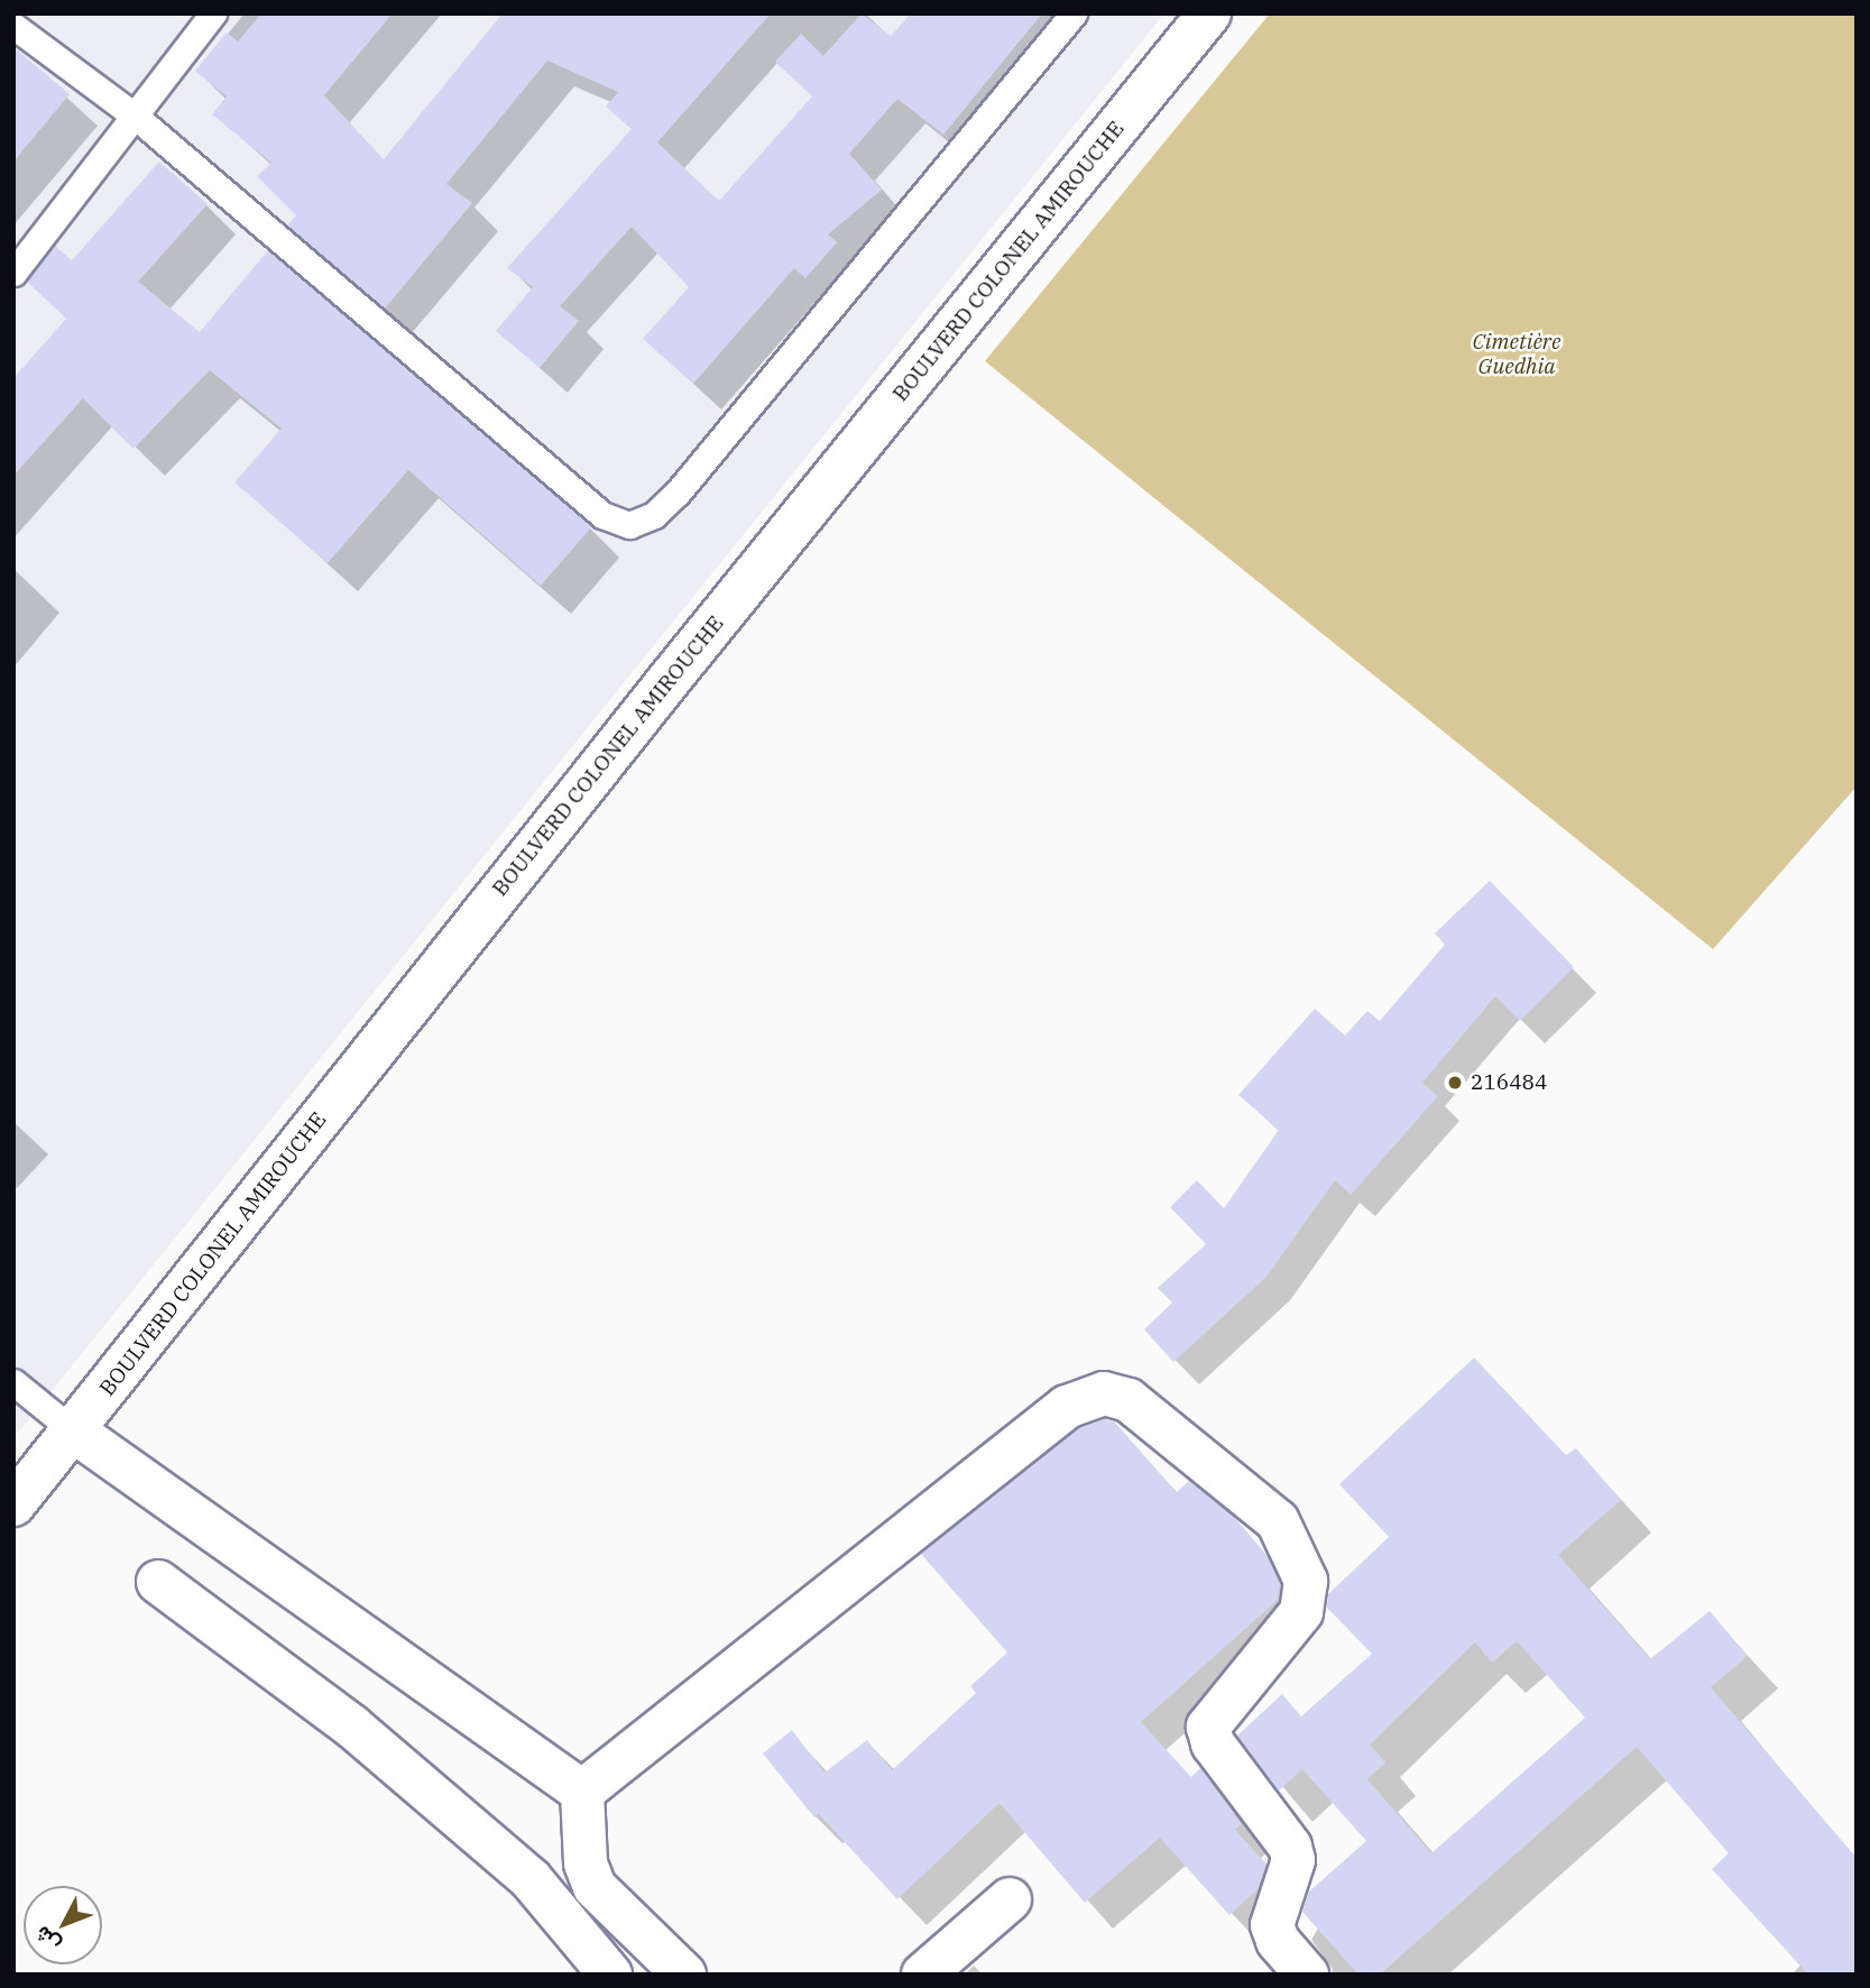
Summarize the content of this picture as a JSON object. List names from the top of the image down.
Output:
{
  "streets": {
    "street": ["BOULVERD COLONEL AMIROUCHE"]
  },
  "parks": ["Cimetière Guedhia"],
  "places": ["216484"],
  "north": "bottom left"
}
